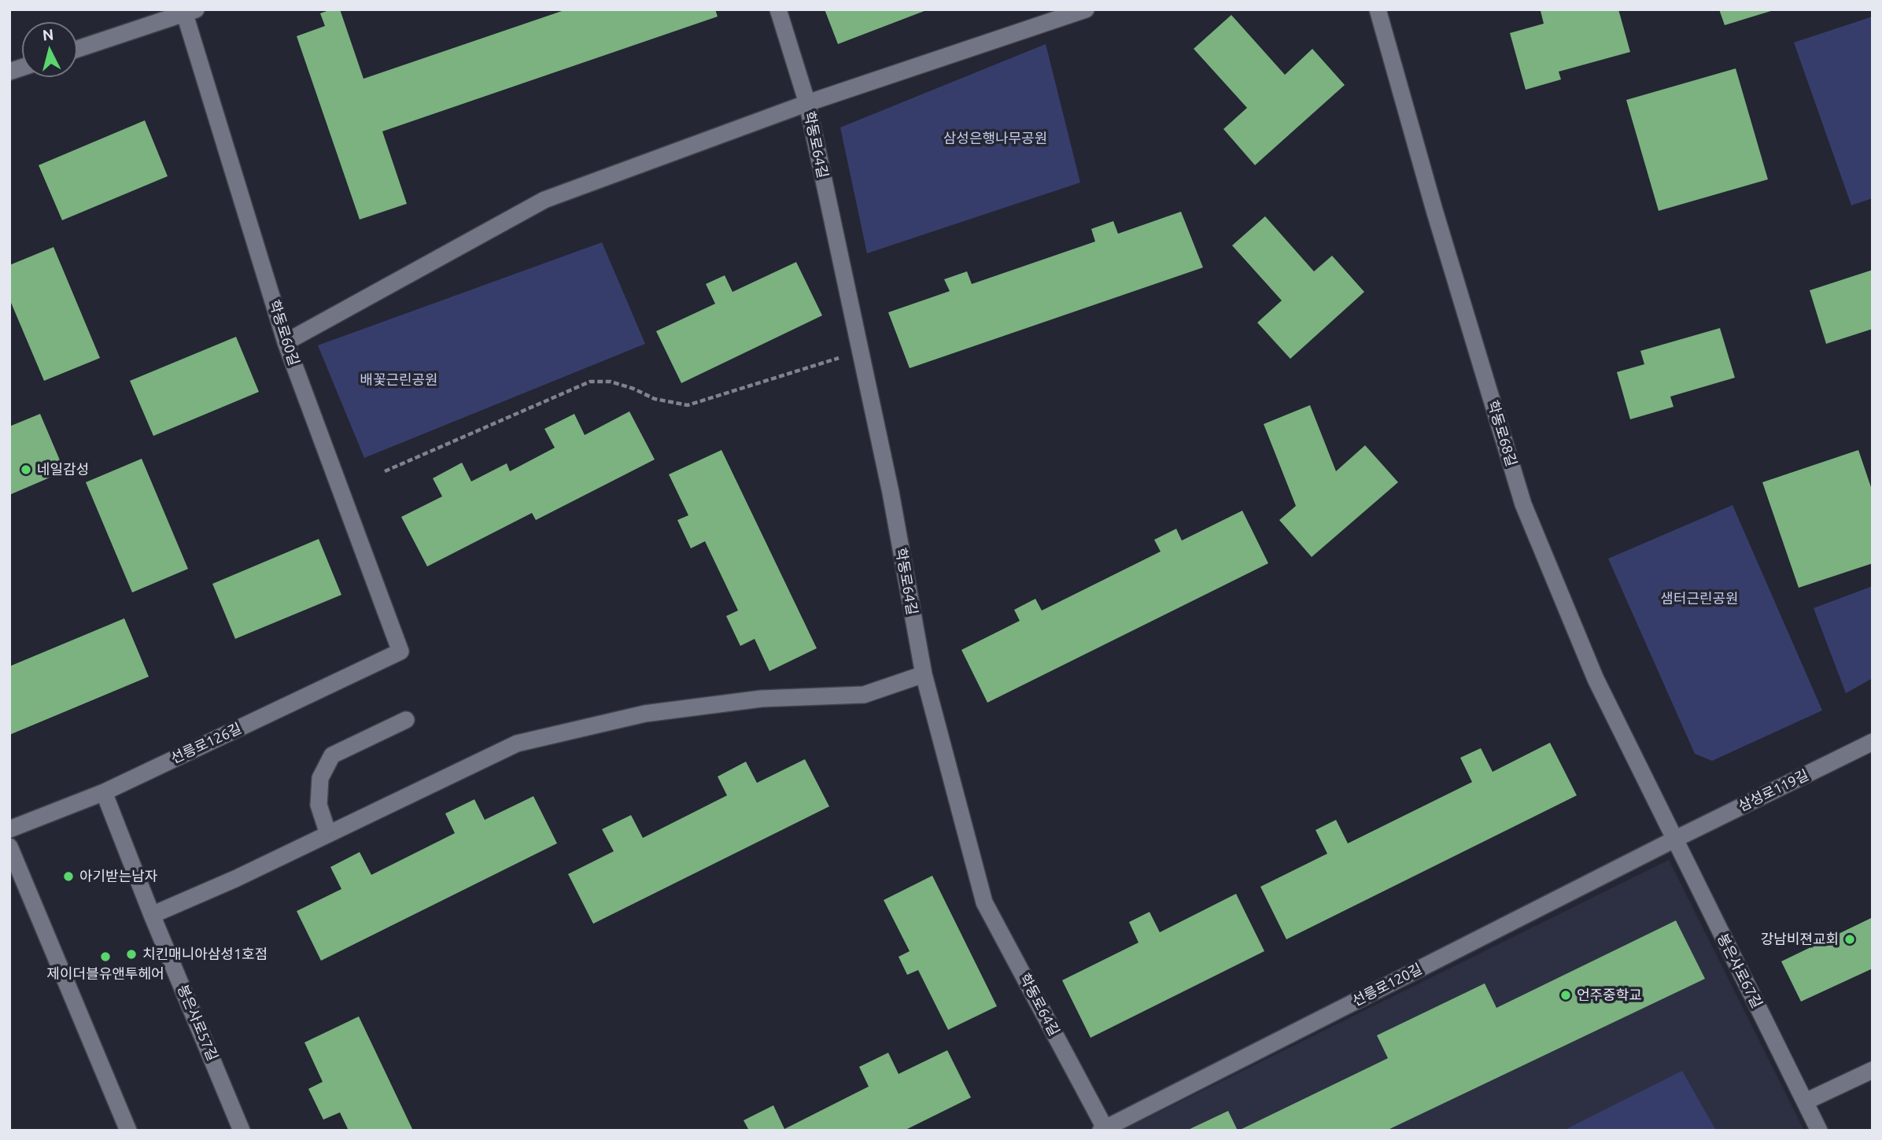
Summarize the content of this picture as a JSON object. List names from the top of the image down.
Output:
{
  "streets": {
    "street": [
      "학동로64길",
      "학동로60길",
      "학동로68길",
      "선릉로126길",
      "삼성로119길",
      "봉은사로67길",
      "선릉로120길",
      "봉은사로57길"
    ]
  },
  "crossings": [
    ["학동로64길", "선릉로120길"],
    ["학동로60길", "선릉로126길"],
    ["학동로68길", "삼성로119길"],
    ["학동로68길", "봉은사로67길"],
    ["학동로68길", "선릉로120길"],
    ["선릉로126길", "봉은사로57길"],
    ["삼성로119길", "봉은사로67길"],
    ["삼성로119길", "선릉로120길"],
    ["봉은사로67길", "선릉로120길"]
  ],
  "parks": ["삼성은행나무공원", "배꽃근린공원", "샘터근린공원"],
  "places": [
    "네일감성",
    "아기받는남자",
    "강남비젼교회",
    "치킨매니아삼성1호점",
    "제이더블유앤투헤어",
    "언주중학교"
  ],
  "north": "top"
}
